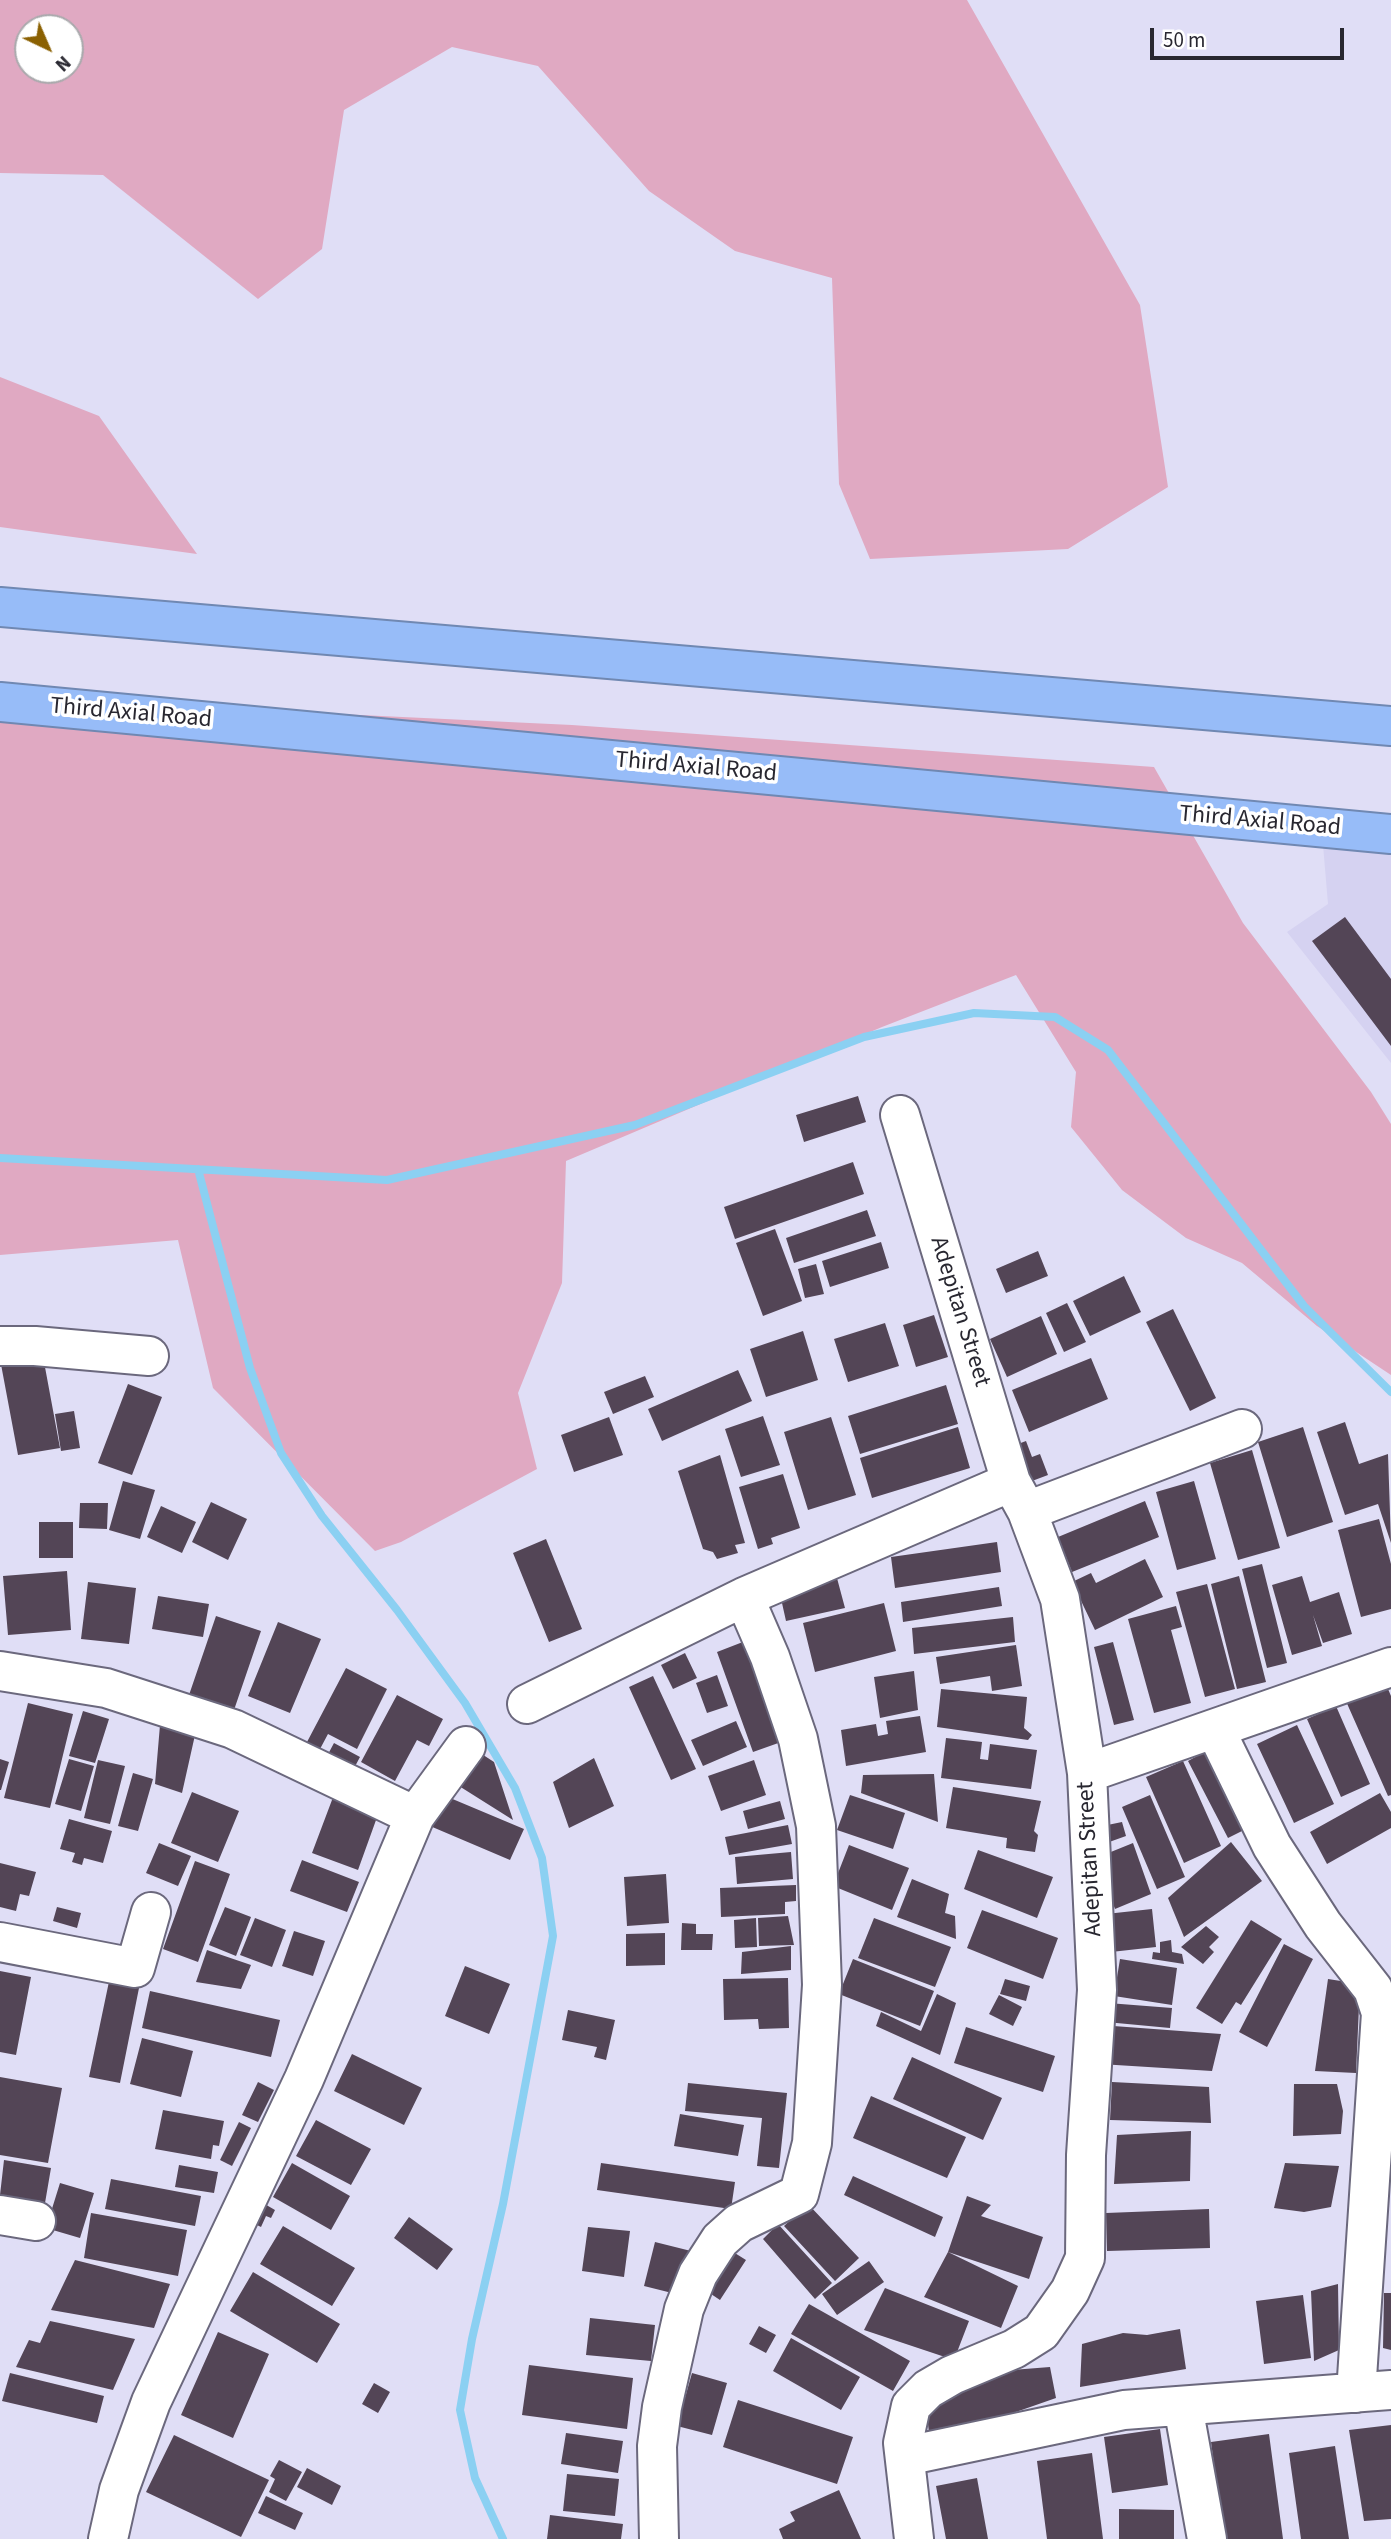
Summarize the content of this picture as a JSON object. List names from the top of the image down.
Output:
{
  "streets": {
    "highway": ["Third Axial Road"],
    "street": ["Adepitan Street"]
  },
  "scale_bar": "50 m",
  "north": "bottom right"
}
